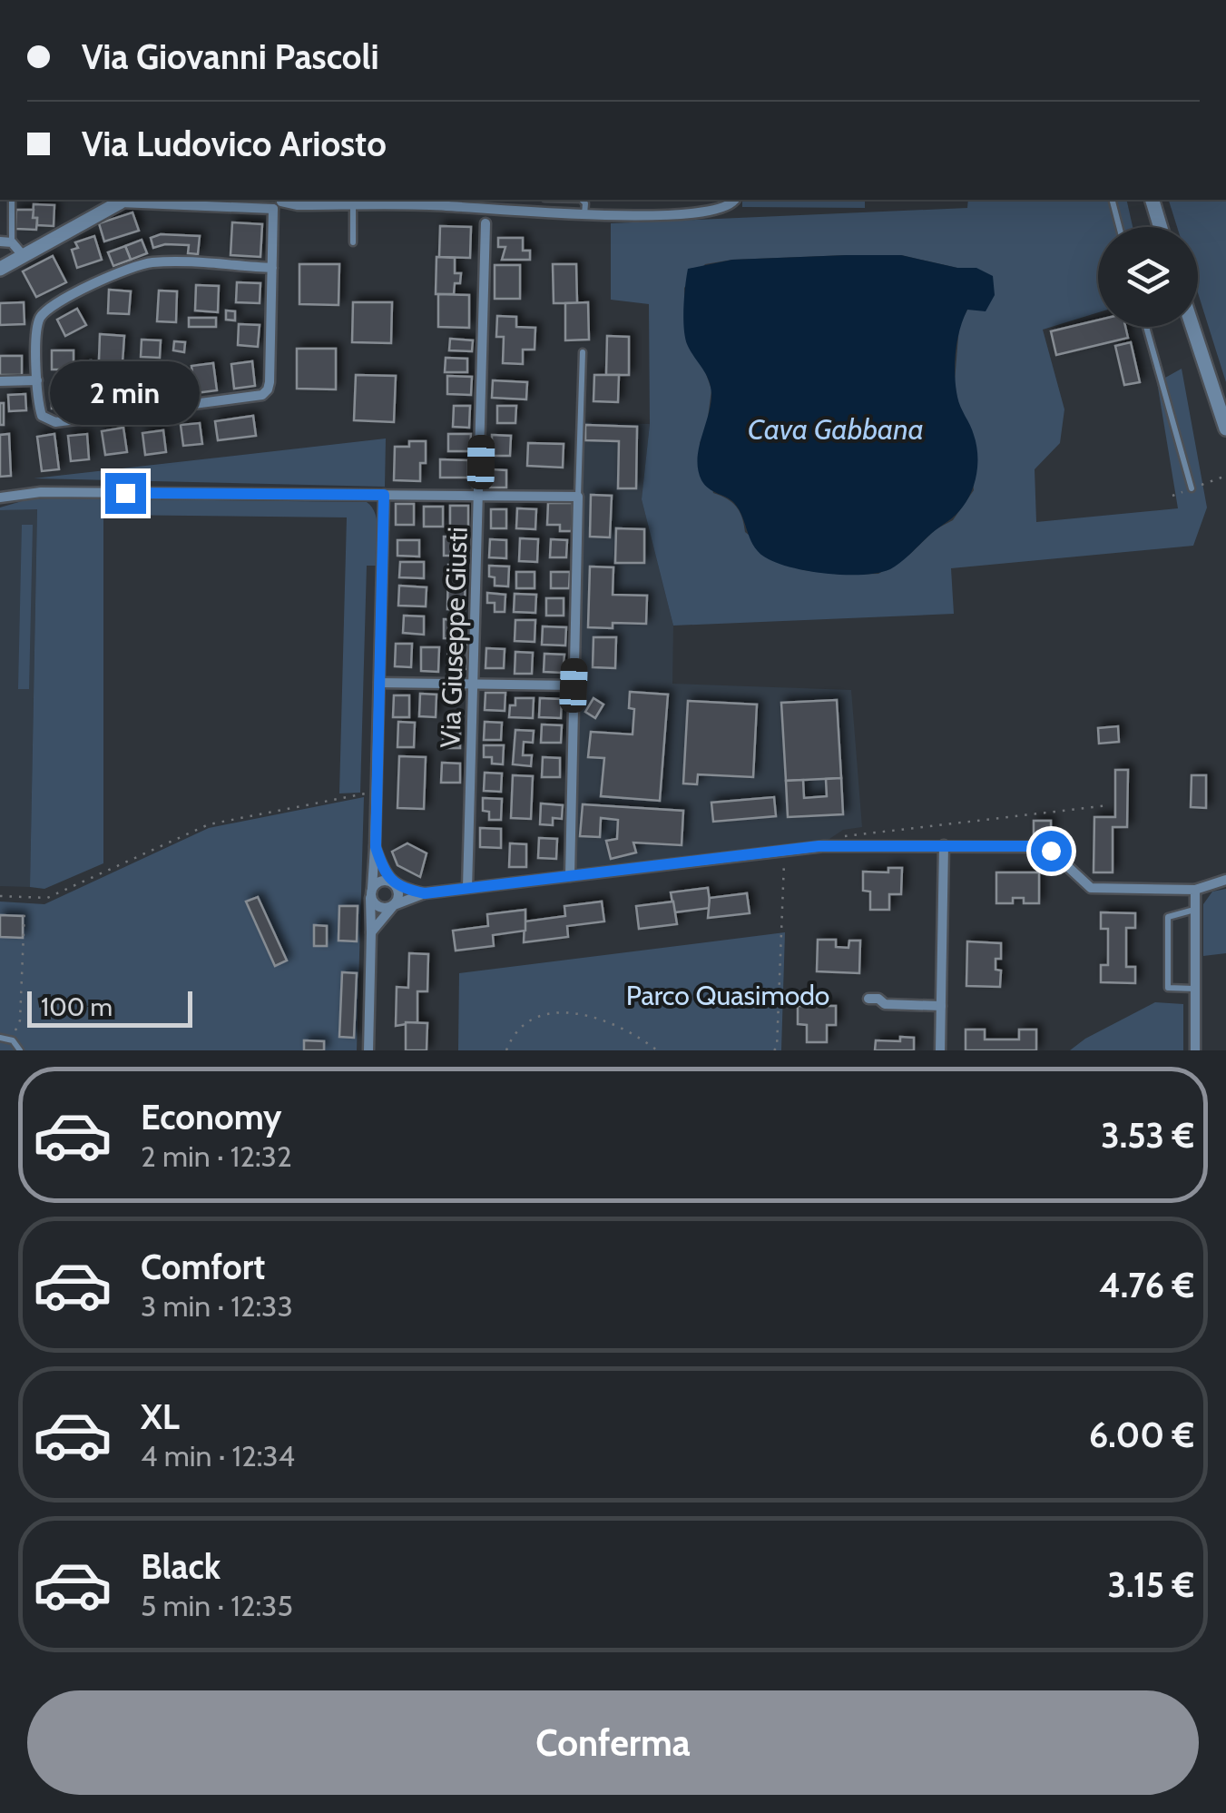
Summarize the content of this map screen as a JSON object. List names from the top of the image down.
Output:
{
  "streets": {
    "street": ["Via Giuseppe Giusti"]
  },
  "water": ["Cava Gabbana"],
  "parks": ["Parco Quasimodo"],
  "scale_bar": "100 m",
  "page": {
    "banner": ["Via Giovanni Pascoli", "Via Ludovico Ariosto"],
    "bubble": "2 min",
    "scale": "100 m",
    "list": [
      {
        "name": "Economy",
        "note": "2 min · 12:32",
        "value": "3.53 €"
      },
      {
        "name": "Comfort",
        "note": "3 min · 12:33",
        "value": "4.76 €"
      },
      {
        "name": "XL",
        "note": "4 min · 12:34",
        "value": "6.00 €"
      },
      {
        "name": "Black",
        "note": "5 min · 12:35",
        "value": "3.15 €"
      }
    ],
    "buttons": "Conferma"
  }
}
